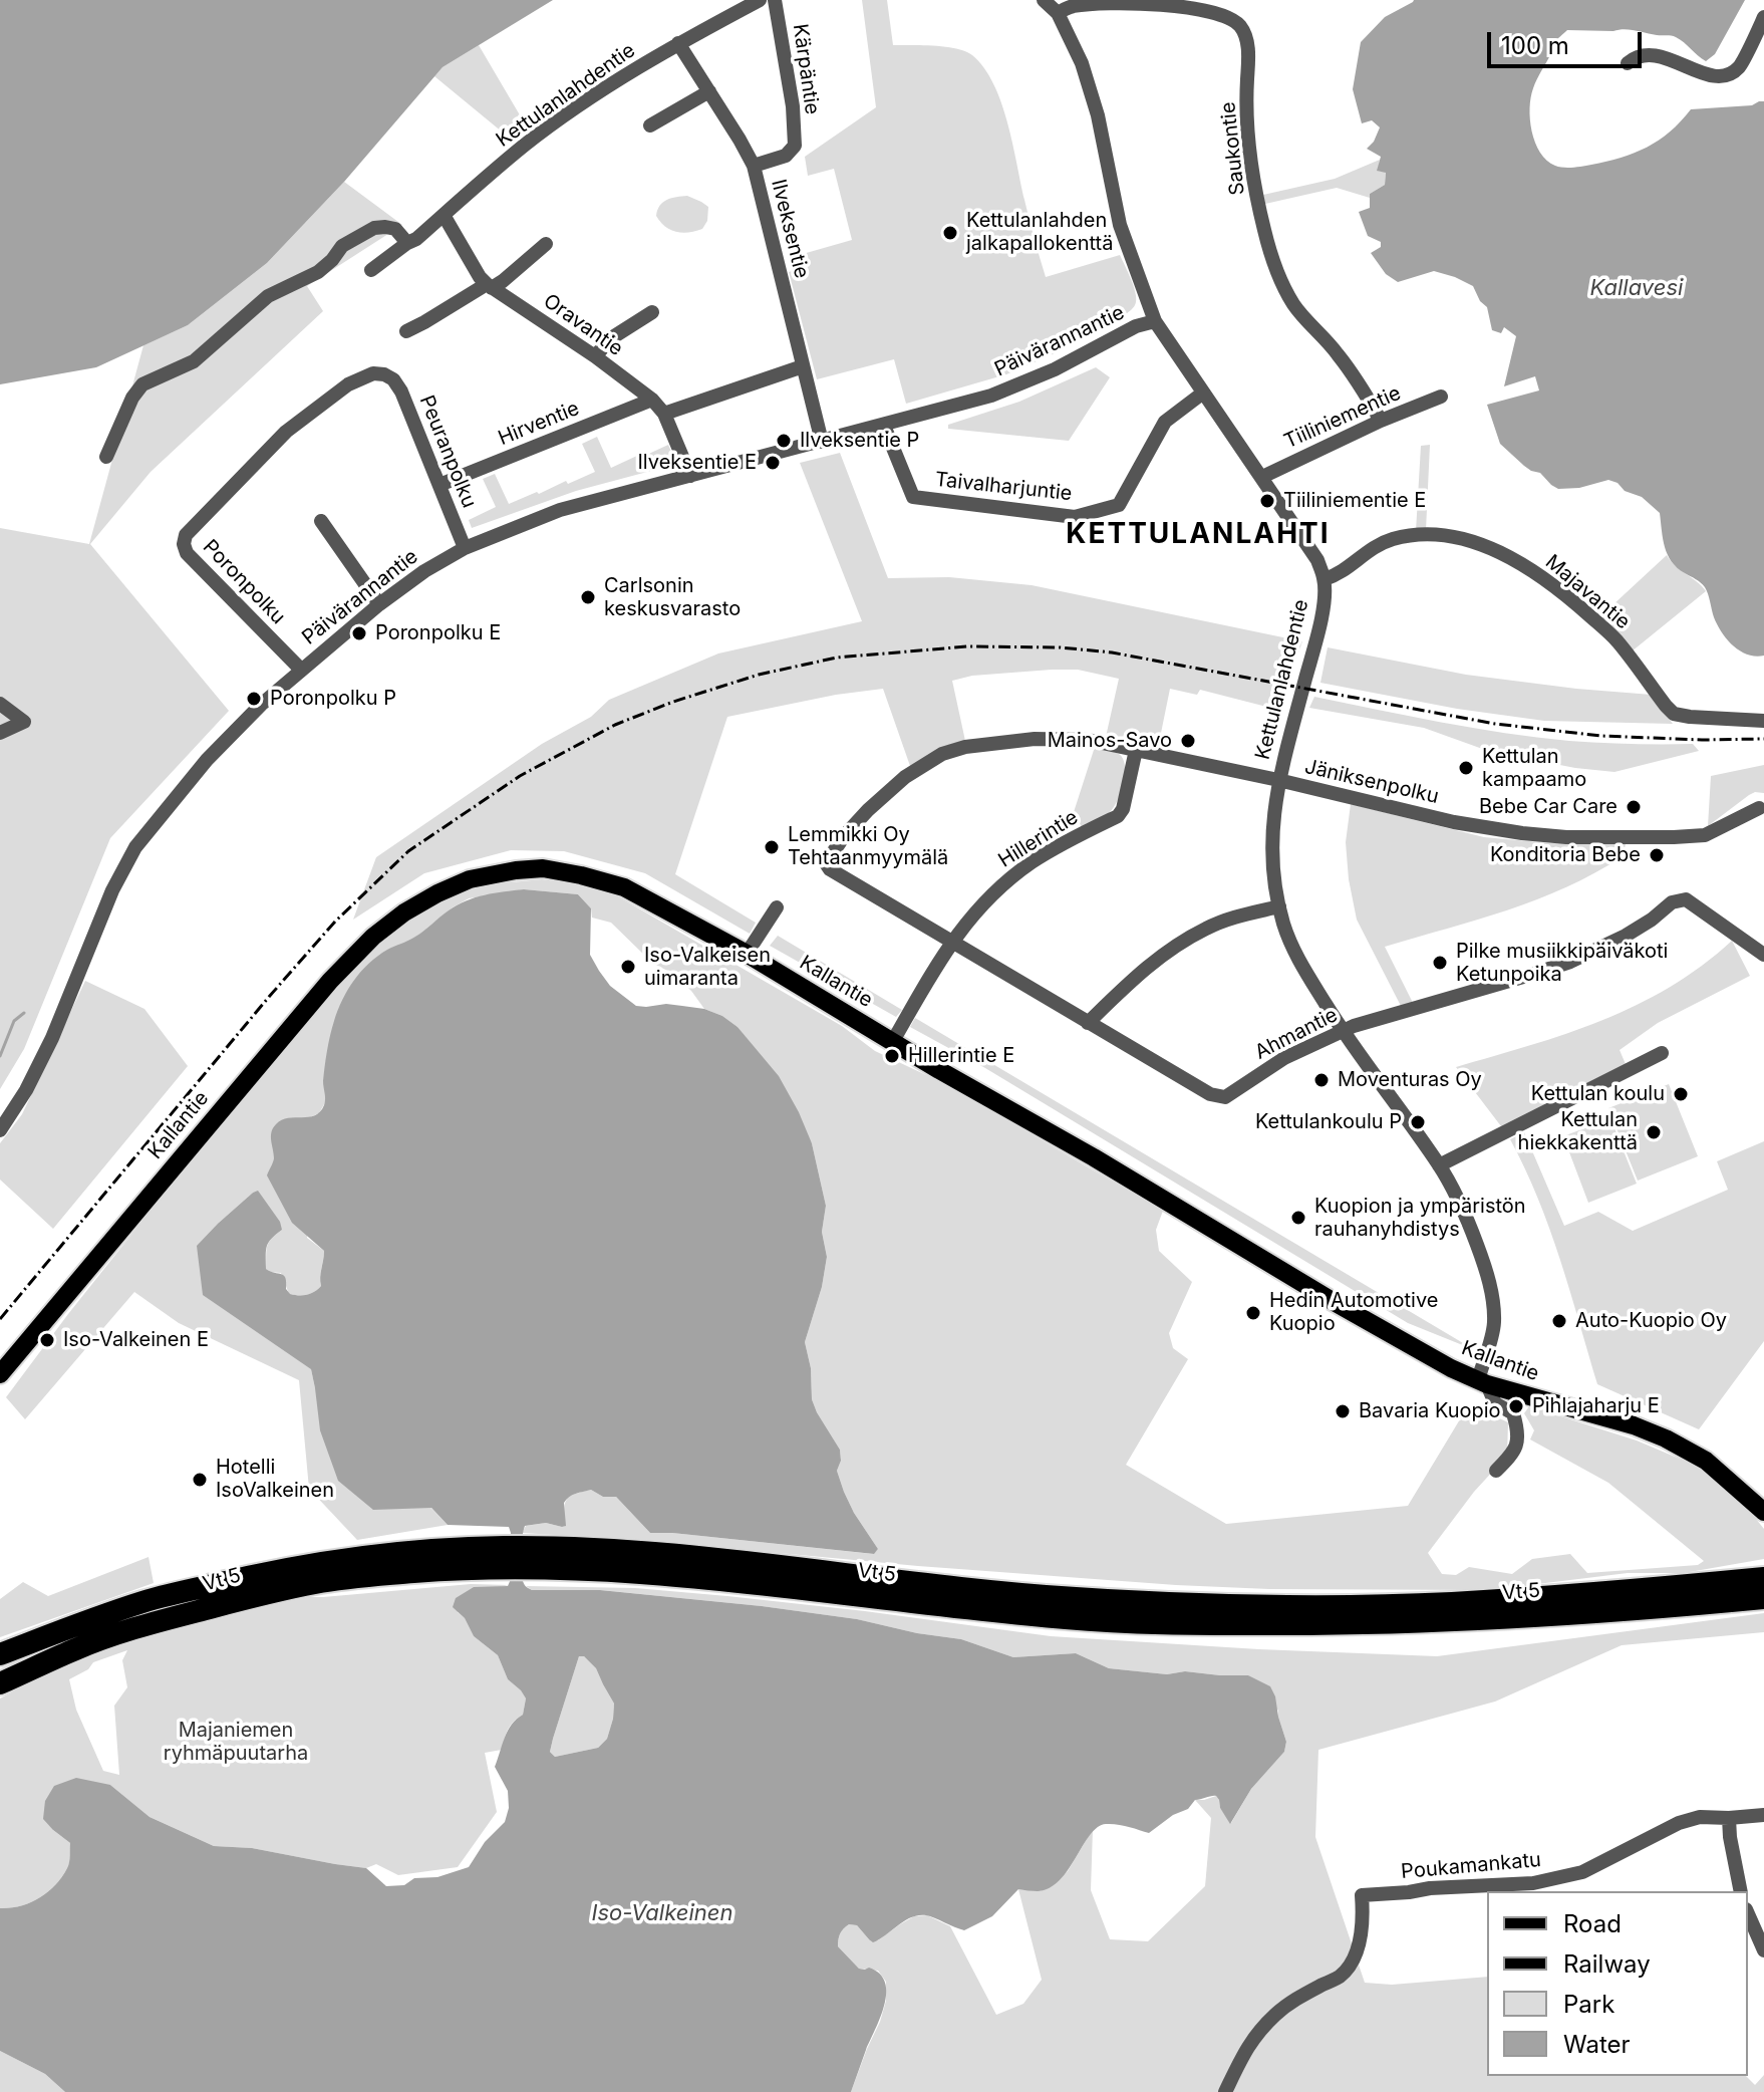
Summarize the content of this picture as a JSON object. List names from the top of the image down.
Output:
{
  "streets": {
    "highway": ["Vt 5"],
    "main road": ["Kallantie"],
    "street": [
      "Kärpäntie",
      "Kettulanlahdentie",
      "Saukontie",
      "Ilveksentie",
      "Oravantie",
      "Päivärannantie",
      "Tiiliniementie",
      "Hirventie",
      "Peuranpolku",
      "Taivalharjuntie",
      "Poronpolku",
      "Majavantie",
      "Jäniksenpolku",
      "Hillerintie",
      "Ahmantie",
      "Poukamankatu"
    ]
  },
  "crossings": [
    ["Kärpäntie", "Ilveksentie"],
    ["Kettulanlahdentie", "Saukontie"],
    ["Kettulanlahdentie", "Ilveksentie"],
    ["Kettulanlahdentie", "Oravantie"],
    ["Kettulanlahdentie", "Päivärannantie"],
    ["Kettulanlahdentie", "Tiiliniementie"],
    ["Kettulanlahdentie", "Taivalharjuntie"],
    ["Kettulanlahdentie", "Majavantie"],
    ["Kettulanlahdentie", "Jäniksenpolku"],
    ["Kettulanlahdentie", "Kallantie"],
    ["Kettulanlahdentie", "Ahmantie"],
    ["Saukontie", "Tiiliniementie"],
    ["Ilveksentie", "Päivärannantie"],
    ["Oravantie", "Päivärannantie"],
    ["Oravantie", "Hirventie"],
    ["Päivärannantie", "Peuranpolku"],
    ["Päivärannantie", "Taivalharjuntie"],
    ["Päivärannantie", "Poronpolku"],
    ["Hirventie", "Peuranpolku"],
    ["Peuranpolku", "Poronpolku"],
    ["Jäniksenpolku", "Hillerintie"],
    ["Jäniksenpolku", "Ahmantie"],
    ["Hillerintie", "Kallantie"],
    ["Hillerintie", "Ahmantie"]
  ],
  "districts": ["KETTULANLAHTI"],
  "water": ["Kallavesi", "Iso-Valkeinen"],
  "parks": ["Majaniemen ryhmäpuutarha"],
  "places": [
    "Kettulanlahden jalkapallokenttä",
    "Ilveksentie P",
    "Ilveksentie E",
    "Tiiliniementie E",
    "Carlsonin keskusvarasto",
    "Poronpolku E",
    "Poronpolku P",
    "Mainos-Savo",
    "Kettulan kampaamo",
    "Bebe Car Care",
    "Lemmikki Oy Tehtaanmyymälä",
    "Konditoria Bebe",
    "Pilke musiikkipäiväkoti Ketunpoika",
    "Iso-Valkeisen uimaranta",
    "Hillerintie E",
    "Moventuras Oy",
    "Kettulan koulu",
    "Kettulankoulu P",
    "Kettulan hiekkakenttä",
    "Kuopion ja ympäristön rauhanyhdistys",
    "Hedin Automotive Kuopio",
    "Auto-Kuopio Oy",
    "Iso-Valkeinen E",
    "Pihlajaharju E",
    "Bavaria Kuopio",
    "Hotelli IsoValkeinen"
  ],
  "legend": [
    "Road",
    "Railway",
    "Park",
    "Water"
  ],
  "scale_bar": "100 m"
}
